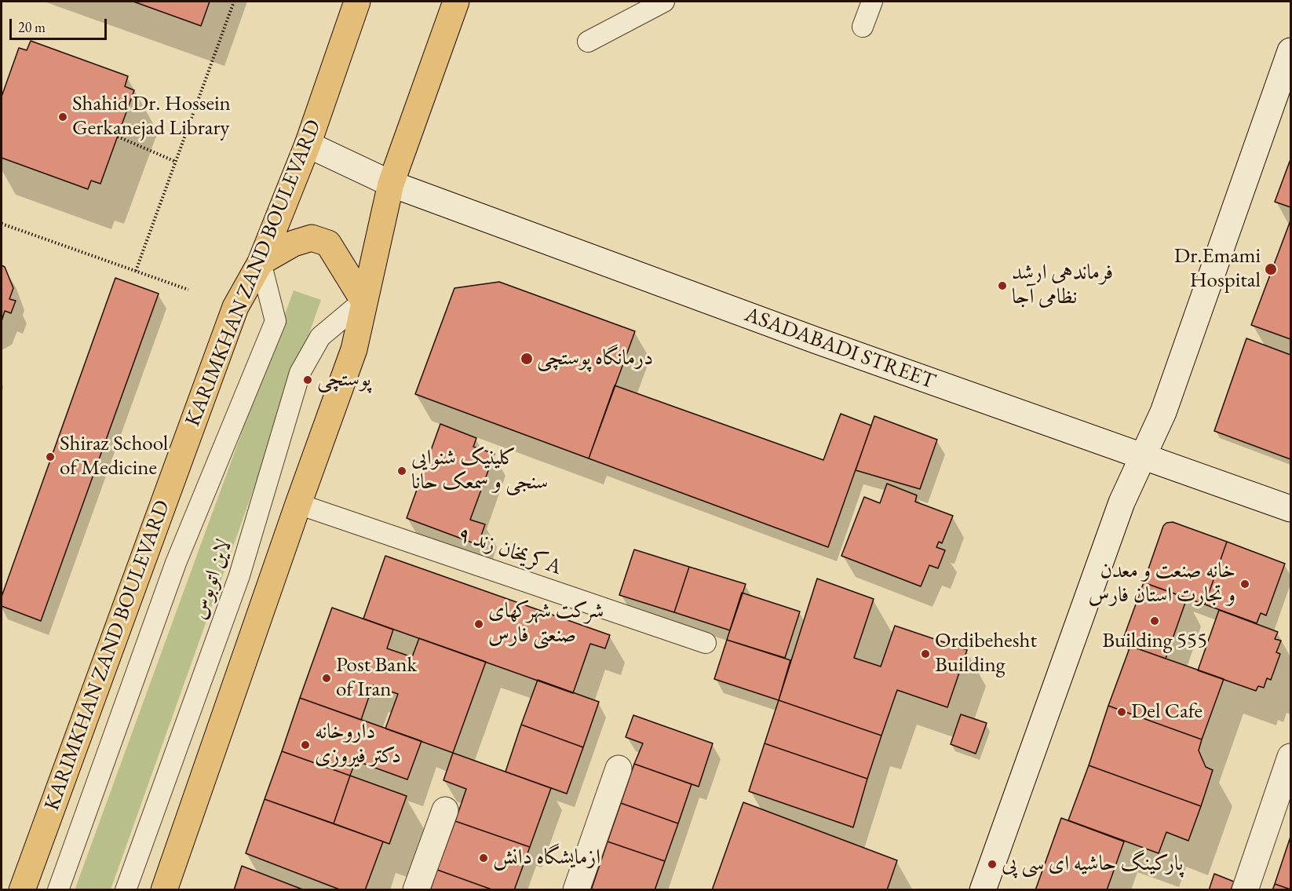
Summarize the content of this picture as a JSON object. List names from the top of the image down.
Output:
{
  "streets": {
    "main road": ["KARIMKHAN ZAND BOULEVARD"],
    "street": ["ASADABADI STREET"],
    "lane": ["کریمخان زند ۹A", "لاین اتوبوس"]
  },
  "crossings": [
    ["KARIMKHAN ZAND BOULEVARD", "ASADABADI STREET"],
    ["KARIMKHAN ZAND BOULEVARD", "لاین اتوبوس"]
  ],
  "places": [
    "Shahid Dr. Hossein Gerkanejad Library",
    "Dr.Emami Hospital",
    "فرماندهی ارشد نظامی آجا",
    "درمانگاه پوستچی",
    "پوستچی",
    "Shiraz School of Medicine",
    "کلینیک شنوایی سنجی و سمعک حانا",
    "خانه صنعت و معدن و تجارت استان فارس",
    "Building 555",
    "شرکت شهرکهای صنعتی فارس",
    "Ordibehesht Building",
    "Post Bank of Iran",
    "Del Cafe",
    "داروخانه دکتر فیروزی",
    "ازمایشگاه دانش",
    "پارکینگ حاشیه ای سی پی"
  ],
  "scale_bar": "20 m"
}
